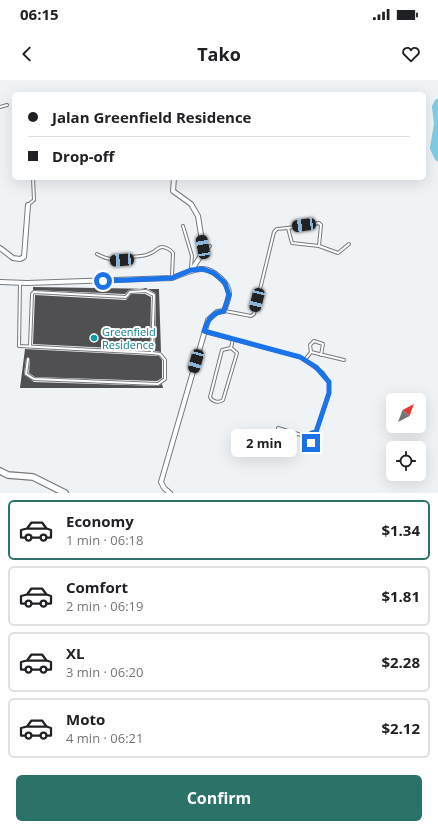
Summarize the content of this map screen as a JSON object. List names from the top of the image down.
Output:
{
  "places": ["Greenfield Residence"],
  "north": "top right",
  "page": {
    "status": "06:15",
    "header": "Tako",
    "banner": ["Jalan Greenfield Residence", "Drop-off"],
    "bubble": "2 min",
    "list": [
      {
        "name": "Economy",
        "note": "1 min · 06:18",
        "value": "$1.34"
      },
      {
        "name": "Comfort",
        "note": "2 min · 06:19",
        "value": "$1.81"
      },
      {
        "name": "XL",
        "note": "3 min · 06:20",
        "value": "$2.28"
      },
      {
        "name": "Moto",
        "note": "4 min · 06:21",
        "value": "$2.12"
      }
    ],
    "buttons": "Confirm"
  }
}
